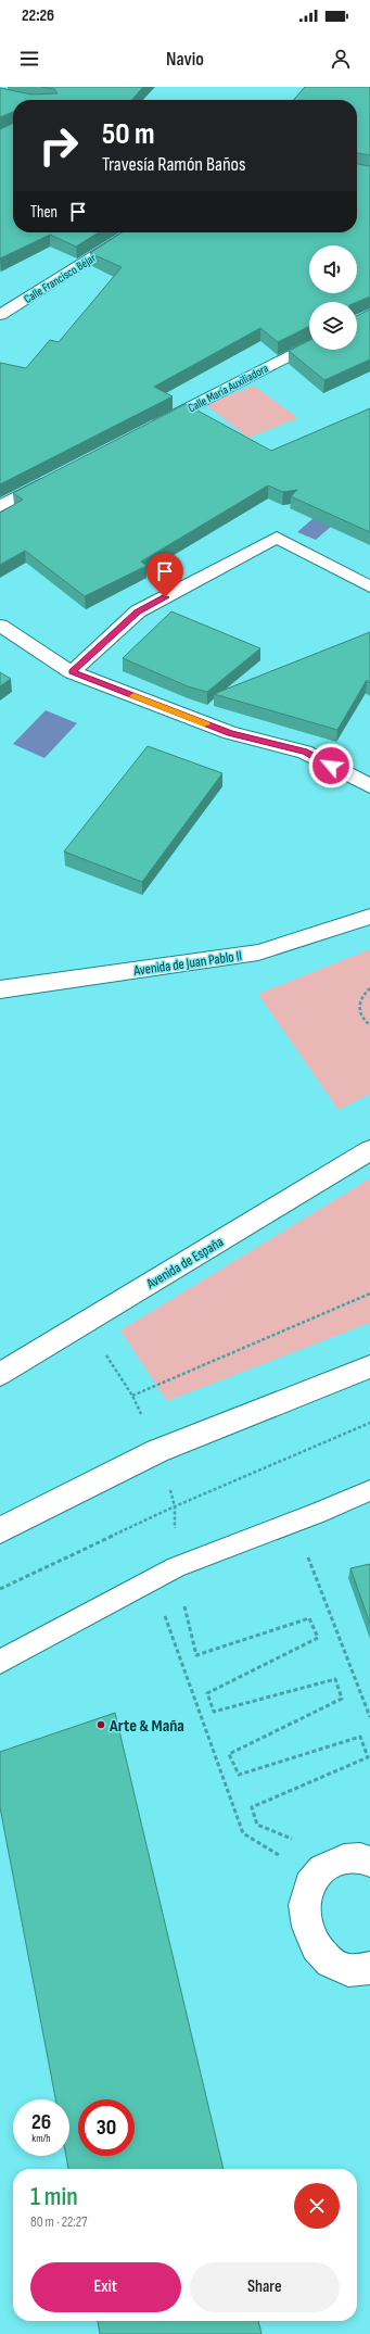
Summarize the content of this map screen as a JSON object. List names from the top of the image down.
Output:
{
  "streets": {
    "street": [
      "Calle Francisco Béjar",
      "Calle María Auxiliadora",
      "Avenida de Juan Pablo II",
      "Avenida de España"
    ]
  },
  "places": ["Arte & Maña"],
  "page": {
    "status": "22:26",
    "header": "Navio",
    "turn": ["50 m", "Travesía Ramón Baños"],
    "then": "Then",
    "speed": "26 km/h",
    "limit": "30",
    "heading": ["1 min", "80 m · 22:27"],
    "buttons": ["Exit", "Share"]
  }
}
